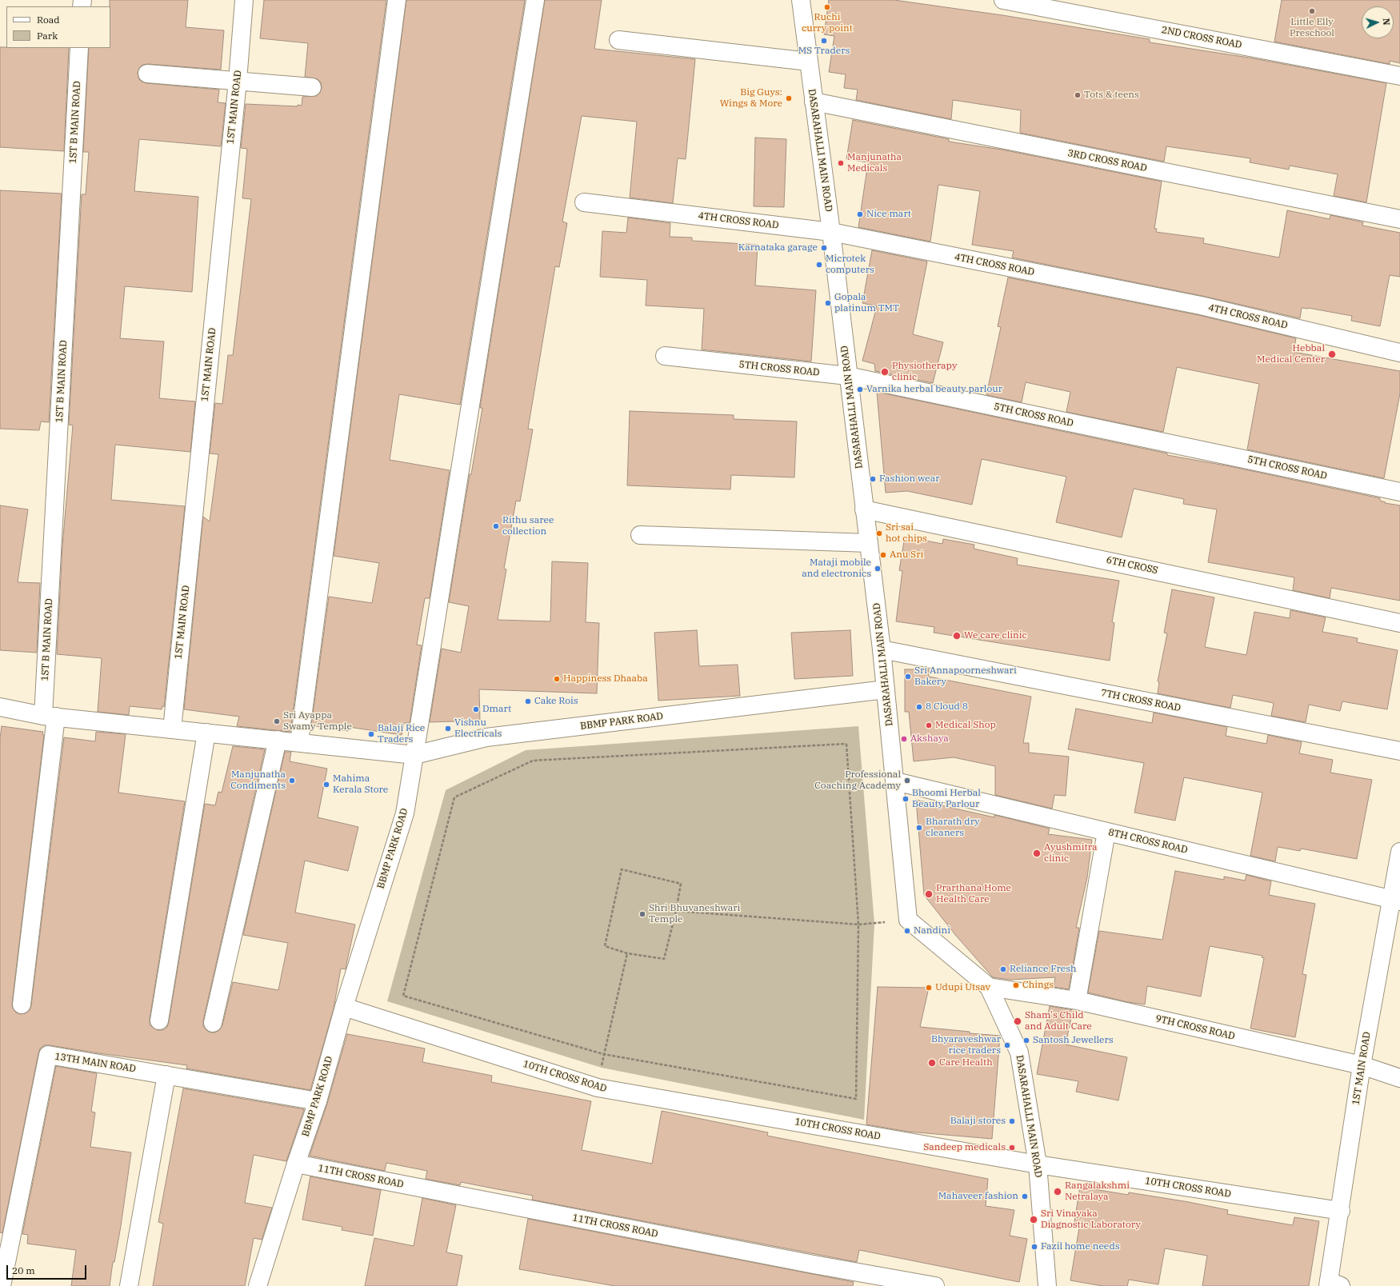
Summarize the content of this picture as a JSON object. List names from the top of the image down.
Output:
{
  "streets": {
    "street": [
      "2ND CROSS ROAD",
      "1ST MAIN ROAD",
      "1ST B MAIN ROAD",
      "DASARAHALLI MAIN ROAD",
      "3RD CROSS ROAD",
      "4TH CROSS ROAD",
      "5TH CROSS ROAD",
      "6TH CROSS",
      "7TH CROSS ROAD",
      "BBMP PARK ROAD",
      "8TH CROSS ROAD",
      "9TH CROSS ROAD",
      "13TH MAIN ROAD",
      "10TH CROSS ROAD",
      "11TH CROSS ROAD"
    ]
  },
  "crossings": [
    ["1ST MAIN ROAD", "8TH CROSS ROAD"],
    ["1ST MAIN ROAD", "9TH CROSS ROAD"],
    ["1ST MAIN ROAD", "10TH CROSS ROAD"],
    ["DASARAHALLI MAIN ROAD", "3RD CROSS ROAD"],
    ["DASARAHALLI MAIN ROAD", "4TH CROSS ROAD"],
    ["DASARAHALLI MAIN ROAD", "5TH CROSS ROAD"],
    ["DASARAHALLI MAIN ROAD", "6TH CROSS"],
    ["DASARAHALLI MAIN ROAD", "7TH CROSS ROAD"],
    ["DASARAHALLI MAIN ROAD", "BBMP PARK ROAD"],
    ["DASARAHALLI MAIN ROAD", "8TH CROSS ROAD"],
    ["DASARAHALLI MAIN ROAD", "9TH CROSS ROAD"],
    ["DASARAHALLI MAIN ROAD", "10TH CROSS ROAD"],
    ["BBMP PARK ROAD", "13TH MAIN ROAD"],
    ["BBMP PARK ROAD", "10TH CROSS ROAD"],
    ["BBMP PARK ROAD", "11TH CROSS ROAD"]
  ],
  "places": [
    "Ruchi curry point",
    "Little Elly Preschool",
    "MS Traders",
    "Tots & teens",
    "Big Guys: Wings & More",
    "Manjunatha Medicals",
    "Nice mart",
    "Karnataka garage",
    "Microtek computers",
    "Gopala platinum TMT",
    "Hebbal Medical Center",
    "Physiotherapy clinic",
    "Varnika herbal beauty parlour",
    "Fashion wear",
    "Rithu saree collection",
    "Sri sai hot chips",
    "Anu Sri",
    "Mataji mobile and electronics",
    "We care clinic",
    "Sri Annapoorneshwari Bakery",
    "Happiness Dhaaba",
    "Cake Rois",
    "8 Cloud 8",
    "Dmart",
    "Sri Ayappa Swamy Temple",
    "Medical Shop",
    "Vishnu Electricals",
    "Balaji Rice Traders",
    "Akshaya",
    "Manjunatha Condiments",
    "Professional Coaching Academy",
    "Mahima Kerala Store",
    "Bhoomi Herbal Beauty Parlour",
    "Bharath dry cleaners",
    "Ayushmitra clinic",
    "Prarthana Home Health Care",
    "Shri Bhuvaneshwari Temple",
    "Nandini",
    "Reliance Fresh",
    "Chings",
    "Udupi Utsav",
    "Sham's Child and Adult Care",
    "Santosh Jewellers",
    "Bhyaraveshwar rice traders",
    "Care Health",
    "Balaji stores",
    "Sandeep medicals",
    "Rangalakshmi Netralaya",
    "Mahaveer fashion",
    "Sri Vinayaka Diagnostic Laboratory",
    "Fazil home needs"
  ],
  "legend": ["Road", "Park"],
  "scale_bar": "20 m",
  "north": "right"
}
